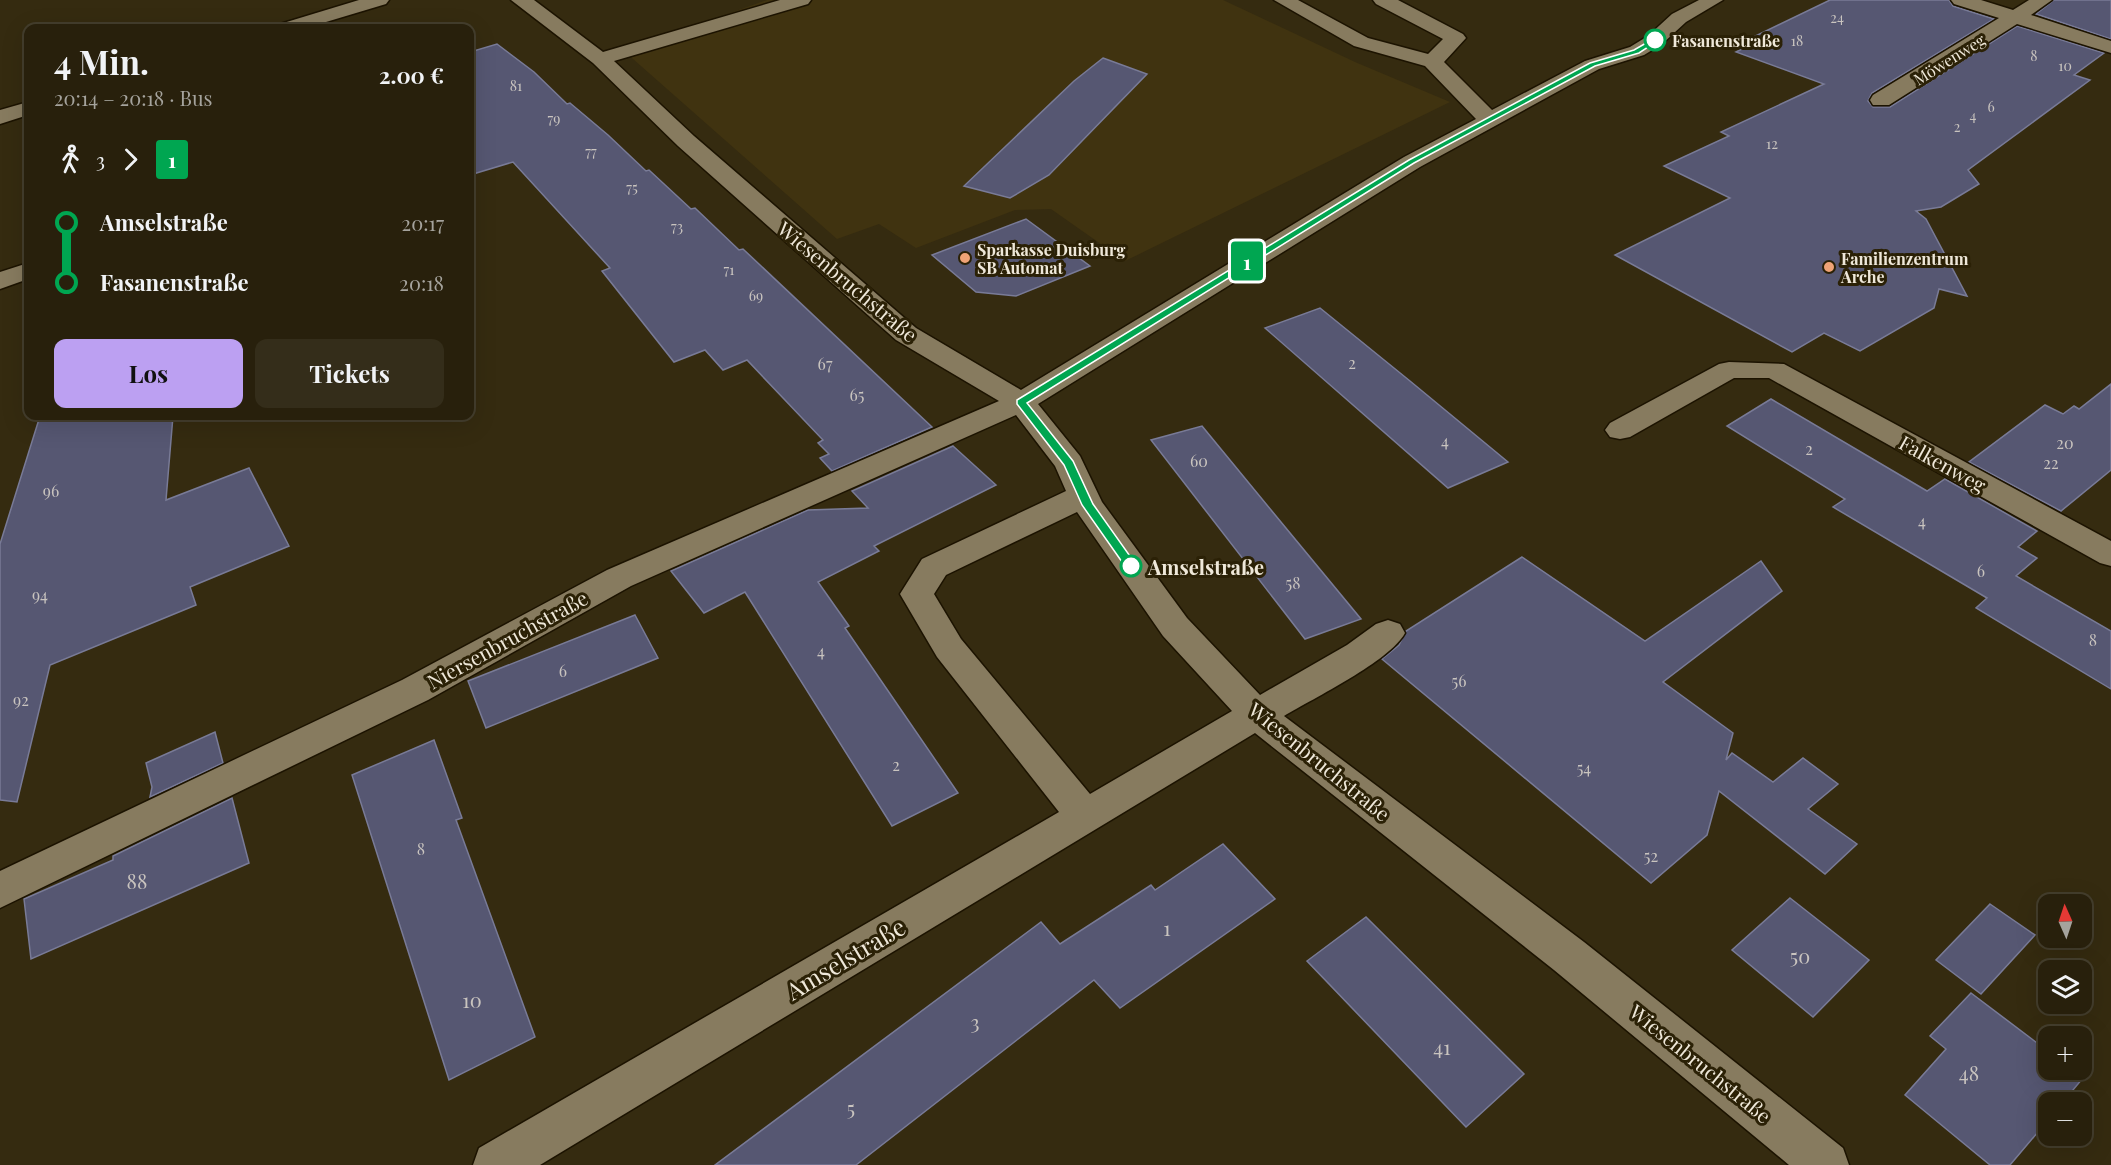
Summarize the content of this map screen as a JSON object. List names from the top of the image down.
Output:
{
  "streets": {
    "street": [
      "Möwenweg",
      "Wiesenbruchstraße",
      "Falkenweg",
      "Niersenbruchstraße",
      "Amselstraße"
    ]
  },
  "crossings": [
    ["Wiesenbruchstraße", "Niersenbruchstraße"],
    ["Wiesenbruchstraße", "Amselstraße"]
  ],
  "places": [
    "Fasanenstraße",
    "Sparkasse Duisburg SB Automat",
    "Familienzentrum Arche",
    "Amselstraße"
  ],
  "lines": ["bus line 1"],
  "house_numbers": [
    "24",
    "18",
    "8",
    "10",
    "81",
    "6",
    "4",
    "79",
    "2",
    "12",
    "77",
    "75",
    "73",
    "71",
    "69",
    "2",
    "67",
    "65",
    "4",
    "20",
    "2",
    "60",
    "22",
    "96",
    "4",
    "6",
    "58",
    "94",
    "8",
    "4",
    "6",
    "56",
    "92",
    "2",
    "54",
    "8",
    "52",
    "88",
    "1",
    "50",
    "10",
    "3",
    "41",
    "48",
    "5"
  ],
  "north": "top",
  "page": {
    "on_map": "1",
    "heading": ["4 Min.", "20:14 – 20:18 · Bus", "2.00 €"],
    "legs": ["3", "1"],
    "list": [
      {
        "name": "Amselstraße",
        "value": "20:17"
      },
      {
        "name": "Fasanenstraße",
        "value": "20:18"
      }
    ],
    "buttons": ["Los", "Tickets"],
    "map_buttons": ["+", "−"]
  }
}
